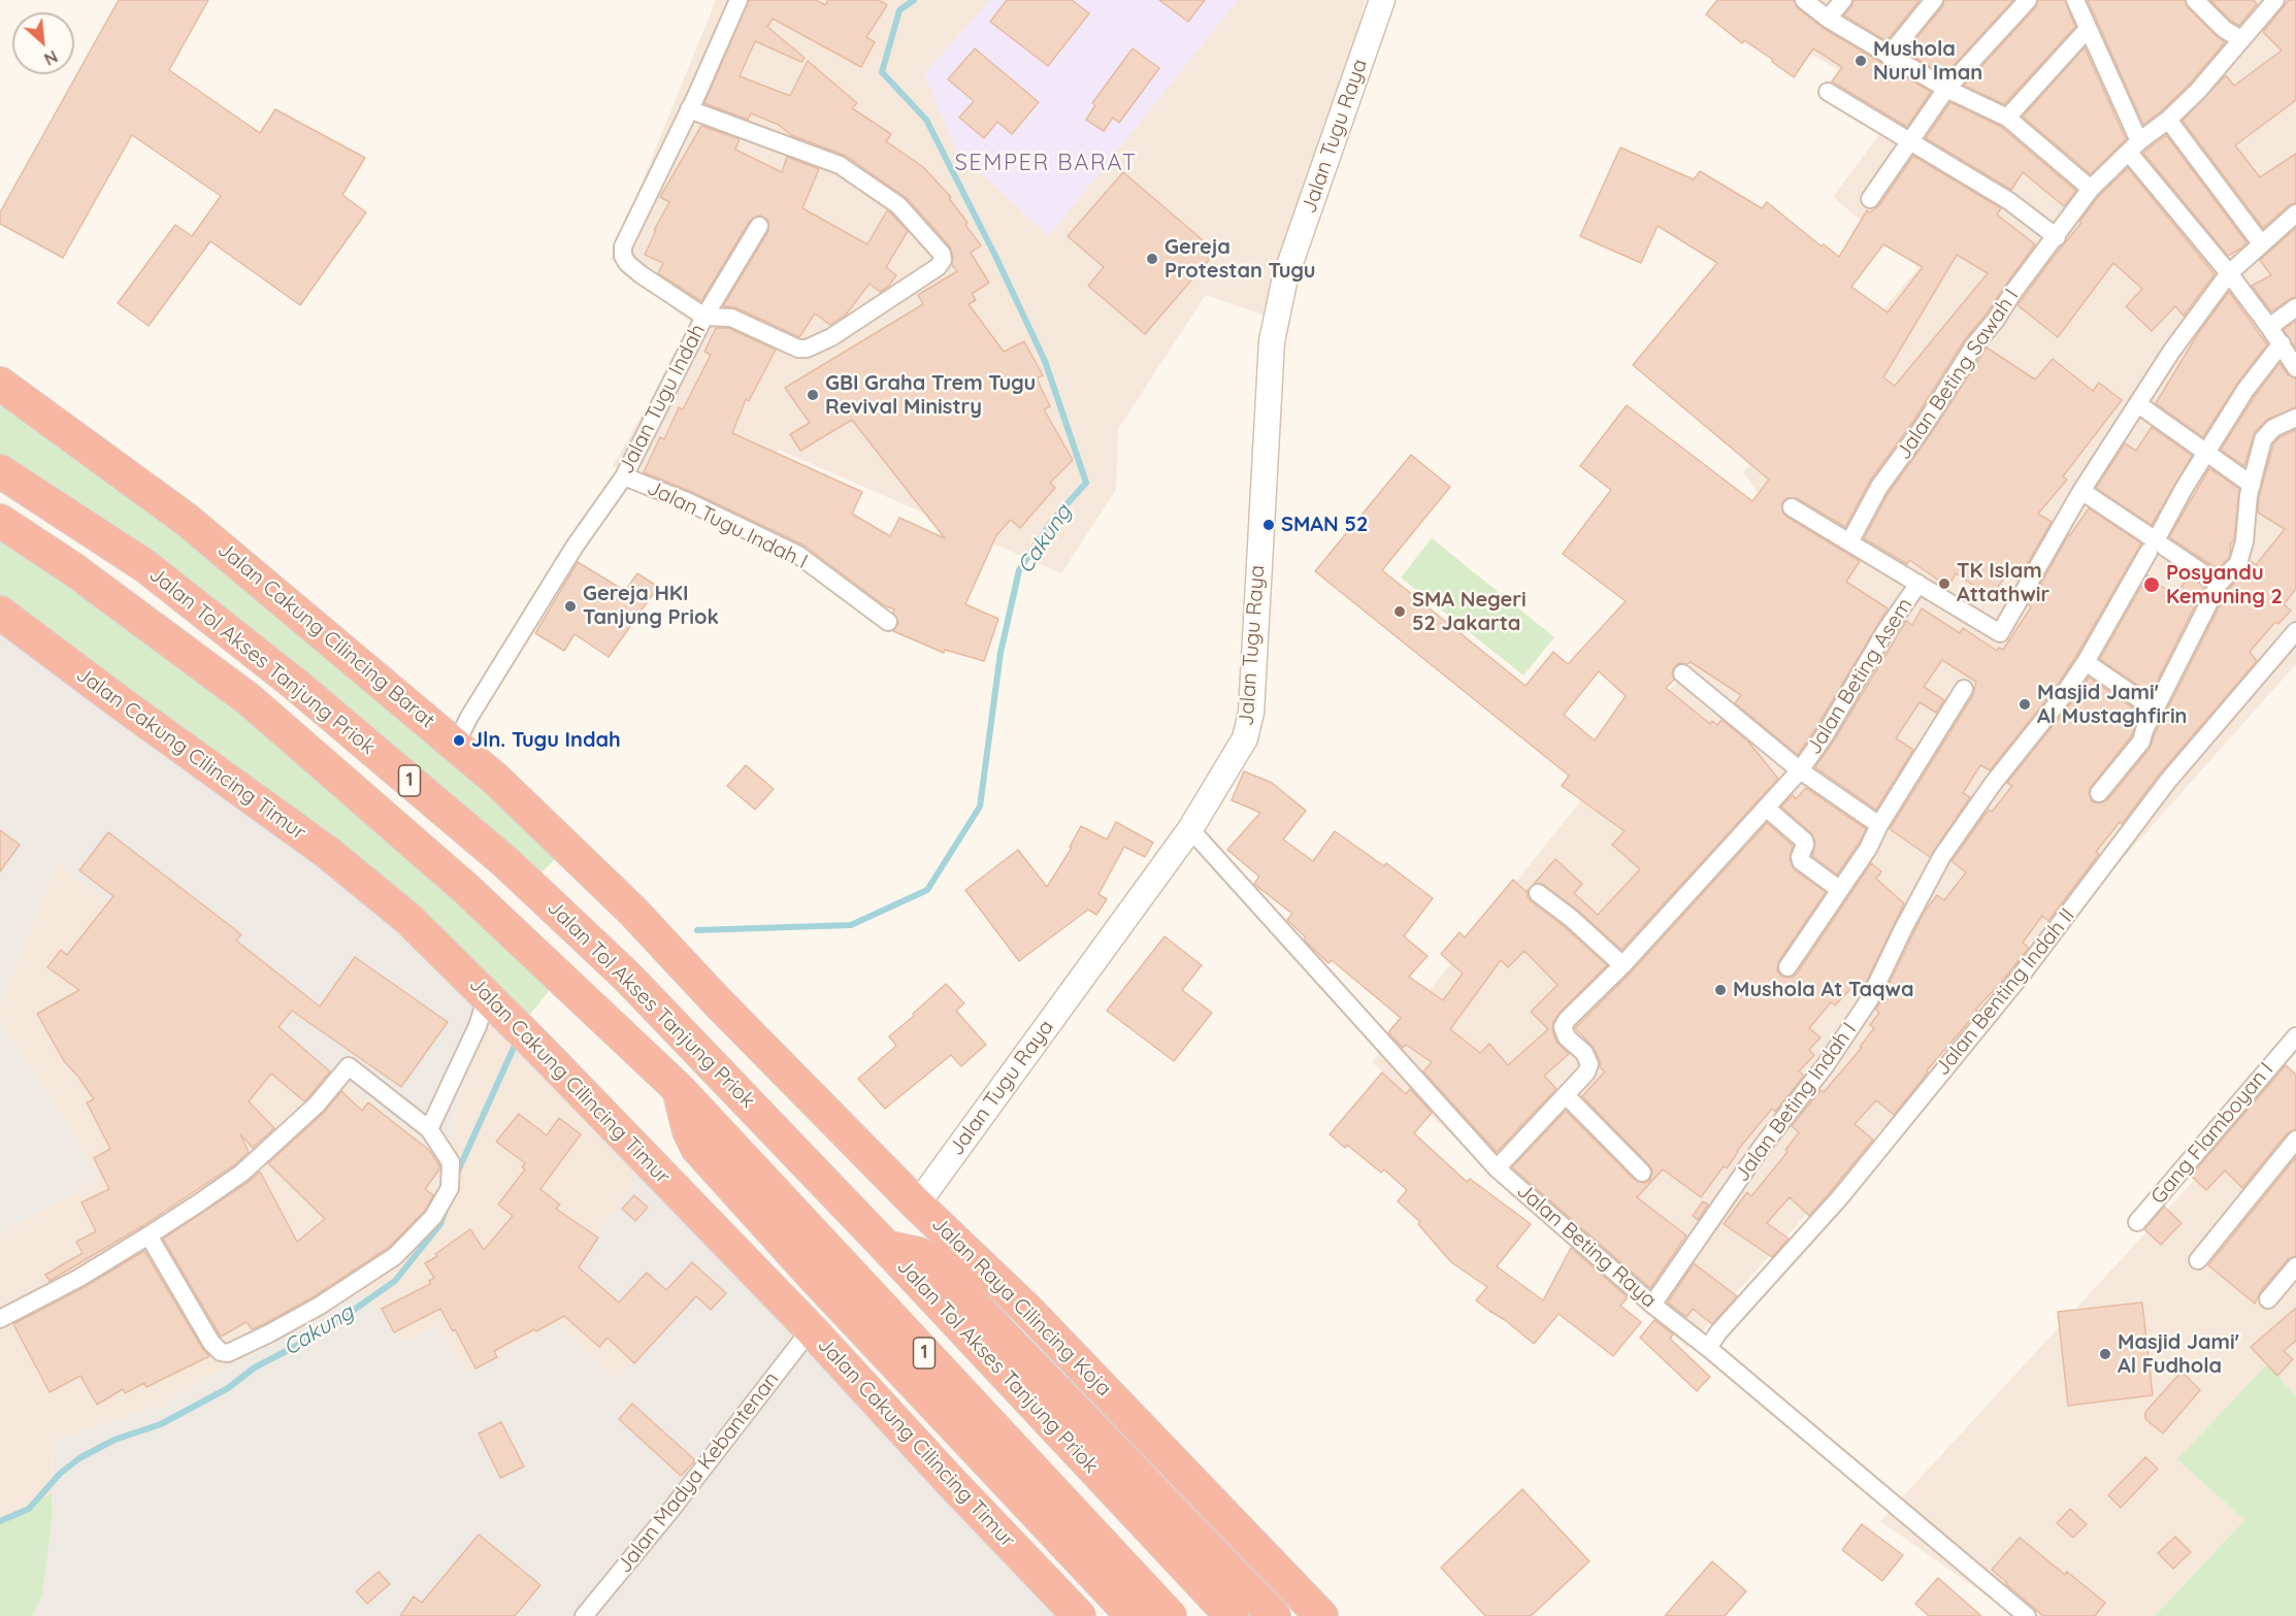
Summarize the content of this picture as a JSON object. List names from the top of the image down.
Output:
{
  "streets": {
    "highway": [
      "Jalan Cakung Cilincing Barat",
      "Jalan Tol Akses Tanjung Priok",
      "Jalan Cakung Cilincing Timur",
      "1",
      "Jalan Raya Cilincing Koja"
    ],
    "main road": ["Jalan Tugu Raya"],
    "street": [
      "Jalan Beting Sawah I",
      "Jalan Tugu Indah",
      "Jalan Tugu Indah I",
      "Jalan Beting Asem",
      "Jalan Benting Indah II",
      "Jalan Beting Indah I",
      "Gang Flamboyan I",
      "Jalan Beting Raya",
      "Jalan Madya Kebantenan"
    ]
  },
  "crossings": [
    ["Jalan Tugu Raya", "Jalan Beting Raya"],
    ["Jalan Tugu Raya", "Jalan Raya Cilincing Koja"],
    ["Jalan Tugu Indah", "Jalan Tugu Indah I"],
    ["Jalan Tugu Indah", "Jalan Cakung Cilincing Barat"],
    ["Jalan Cakung Cilincing Barat", "Jalan Raya Cilincing Koja"],
    ["Jalan Beting Asem", "Jalan Beting Raya"],
    ["Jalan Cakung Cilincing Timur", "Jalan Madya Kebantenan"],
    ["Jalan Benting Indah II", "Jalan Beting Raya"],
    ["Jalan Beting Indah I", "Jalan Beting Raya"]
  ],
  "districts": ["SEMPER BARAT"],
  "water": ["Cakung"],
  "places": [
    "Mushola Nurul Iman",
    "Gereja Protestan Tugu",
    "GBI Graha Trem Tugu Revival Ministry",
    "SMAN 52",
    "TK Islam Attathwir",
    "Posyandu Kemuning 2",
    "Gereja HKI Tanjung Priok",
    "SMA Negeri 52 Jakarta",
    "Masjid Jami' Al Mustaghfirin",
    "Jln. Tugu Indah",
    "Mushola At Taqwa",
    "Masjid Jami' Al Fudhola"
  ],
  "north": "bottom right"
}
